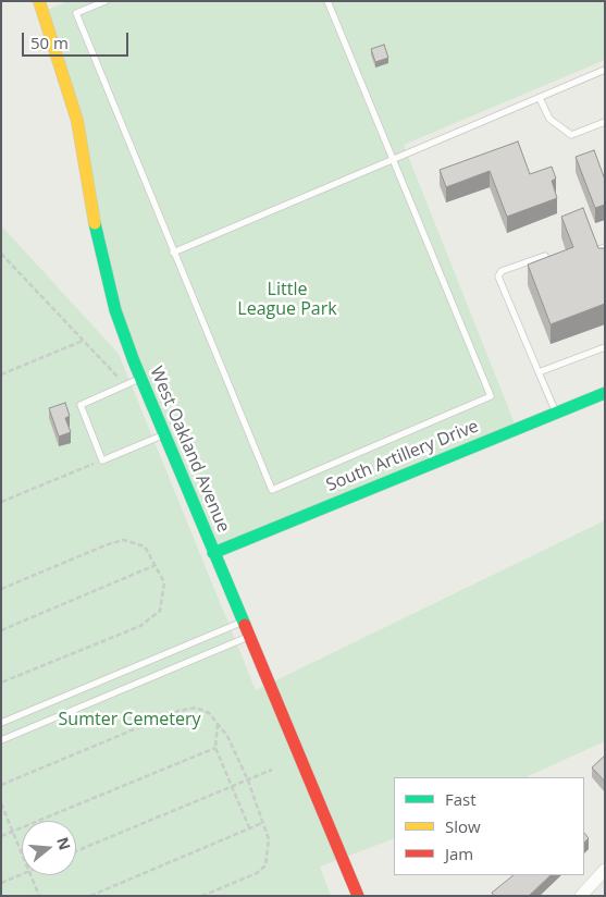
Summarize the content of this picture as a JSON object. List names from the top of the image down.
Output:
{
  "streets": {
    "street": ["West Oakland Avenue", "South Artillery Drive"]
  },
  "crossings": [
    ["West Oakland Avenue", "South Artillery Drive"]
  ],
  "parks": ["Little League Park", "Sumter Cemetery"],
  "legend": ["Fast", "Slow", "Jam"],
  "scale_bar": "50 m",
  "north": "right"
}
